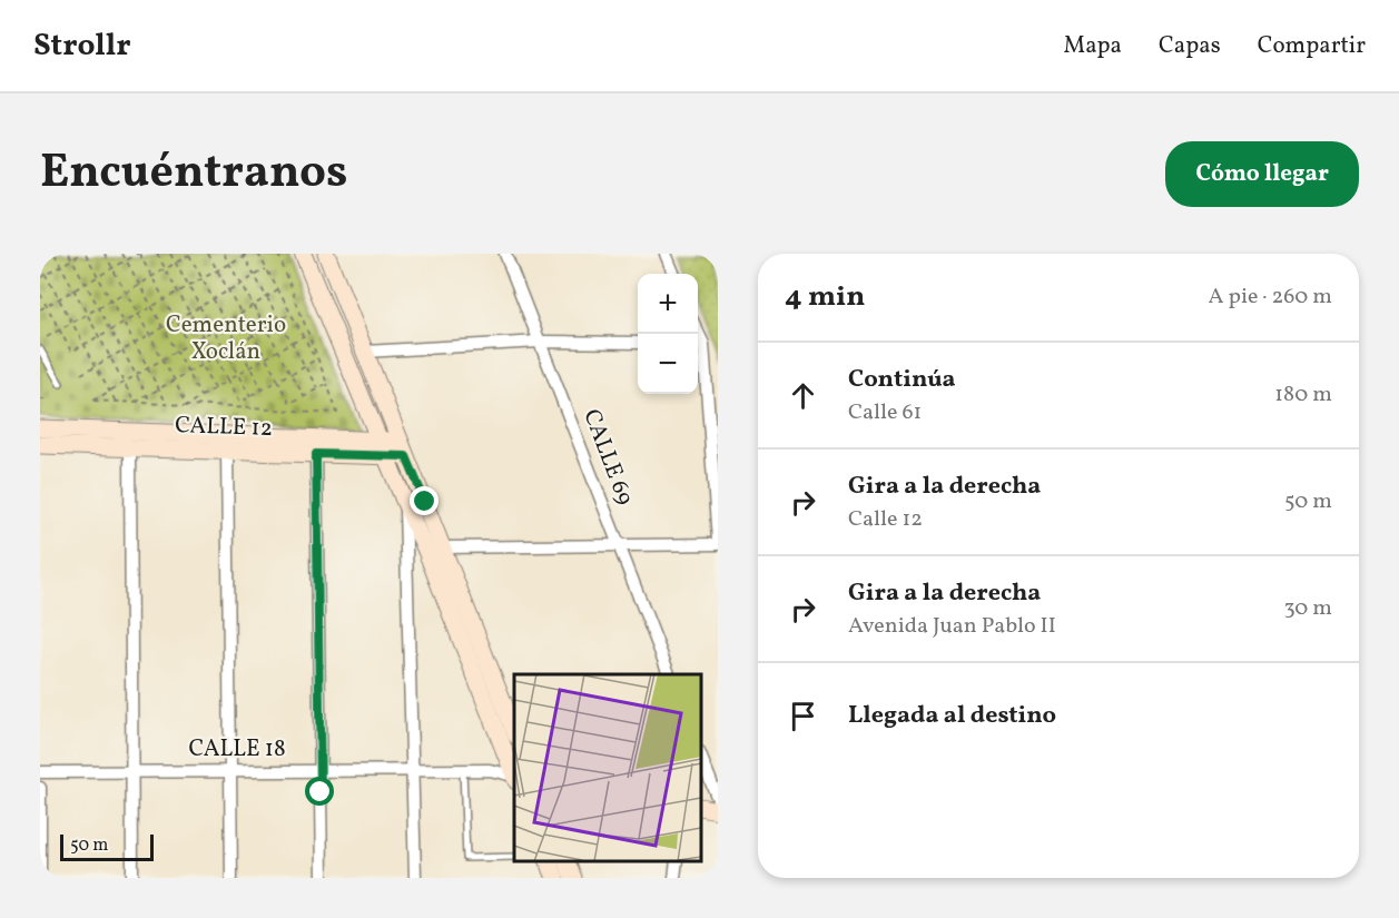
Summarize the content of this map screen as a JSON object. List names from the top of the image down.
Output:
{
  "streets": {
    "main road": ["CALLE 12"],
    "street": ["CALLE 69", "CALLE 18"]
  },
  "parks": ["Cementerio Xoclán"],
  "scale_bar": "50 m",
  "page": {
    "header": "Strollr",
    "nav": ["Mapa", "Capas", "Compartir"],
    "title": "Encuéntranos",
    "buttons": "Cómo llegar",
    "heading": ["4 min", "A pie · 260 m"],
    "map_buttons": ["+", "−"],
    "list": [
      ["Continúa", "Calle 61", "180 m"],
      ["Gira a la derecha", "Calle 12", "50 m"],
      ["Gira a la derecha", "Avenida Juan Pablo II", "30 m"],
      "Llegada al destino"
    ],
    "scale": "50 m"
  }
}
